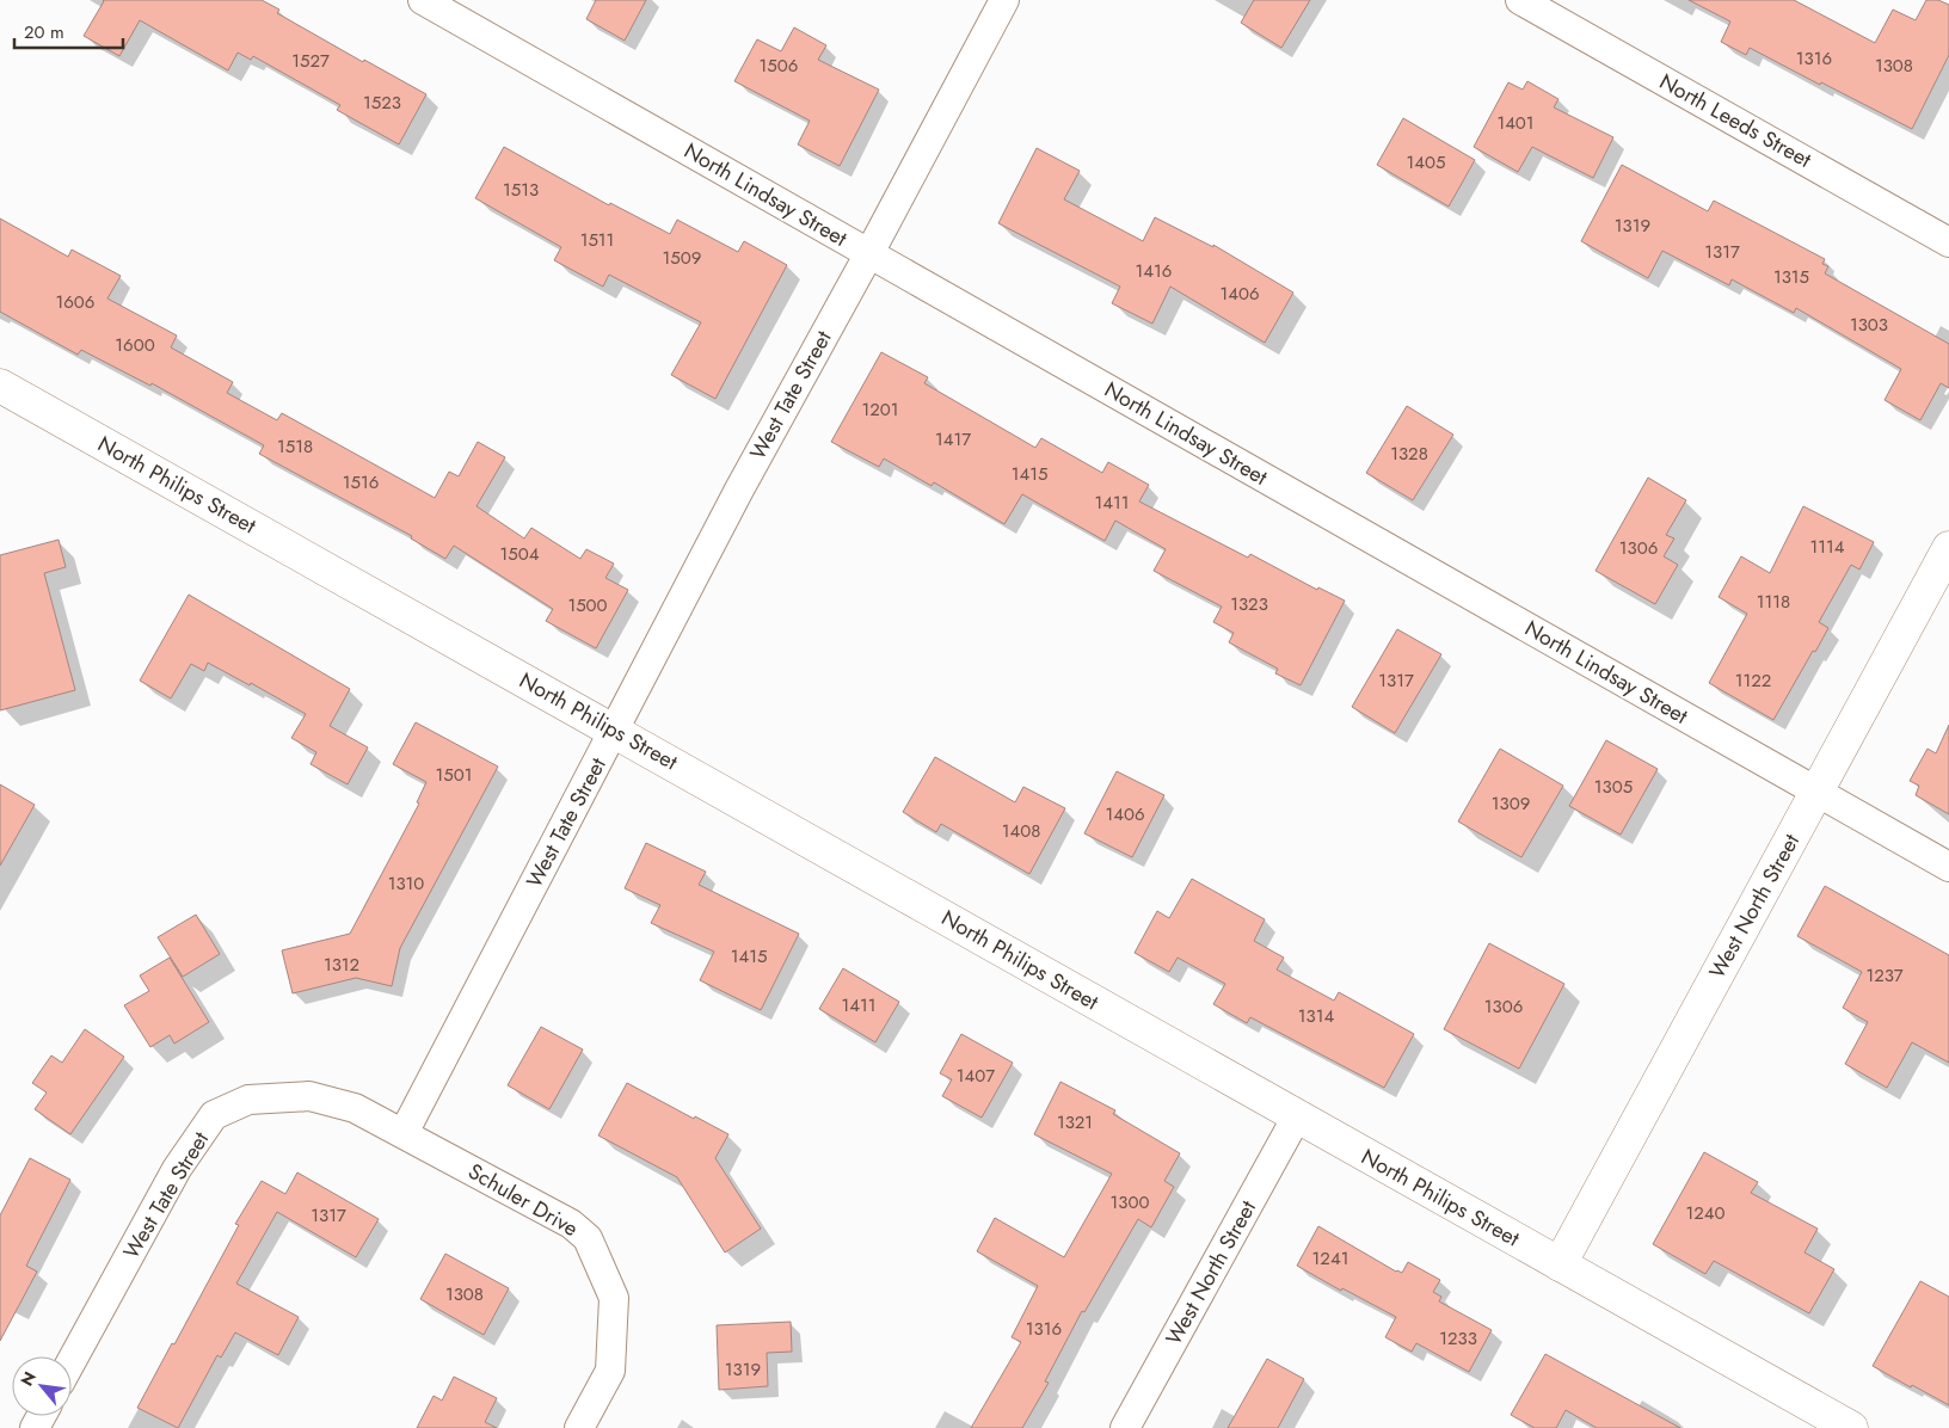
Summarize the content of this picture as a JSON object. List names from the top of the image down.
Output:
{
  "streets": {
    "street": [
      "North Leeds Street",
      "North Lindsay Street",
      "West Tate Street",
      "North Philips Street",
      "West North Street",
      "Schuler Drive"
    ]
  },
  "crossings": [
    ["North Lindsay Street", "West Tate Street"],
    ["North Lindsay Street", "West North Street"],
    ["West Tate Street", "North Philips Street"],
    ["West Tate Street", "Schuler Drive"],
    ["North Philips Street", "West North Street"]
  ],
  "house_numbers": [
    "1316",
    "1527",
    "1506",
    "1308",
    "1523",
    "1401",
    "1405",
    "1513",
    "1319",
    "1511",
    "1317",
    "1509",
    "1416",
    "1315",
    "1406",
    "1606",
    "1303",
    "1600",
    "1201",
    "1417",
    "1518",
    "1328",
    "1415",
    "1516",
    "1411",
    "1114",
    "1306",
    "1504",
    "1118",
    "1323",
    "1500",
    "1317",
    "1122",
    "1501",
    "1305",
    "1309",
    "1406",
    "1408",
    "1310",
    "1415",
    "1312",
    "1237",
    "1411",
    "1306",
    "1314",
    "1407",
    "1321",
    "1300",
    "1240",
    "1317",
    "1241",
    "1308",
    "1316",
    "1233",
    "1319"
  ],
  "scale_bar": "20 m",
  "north": "top left"
}
